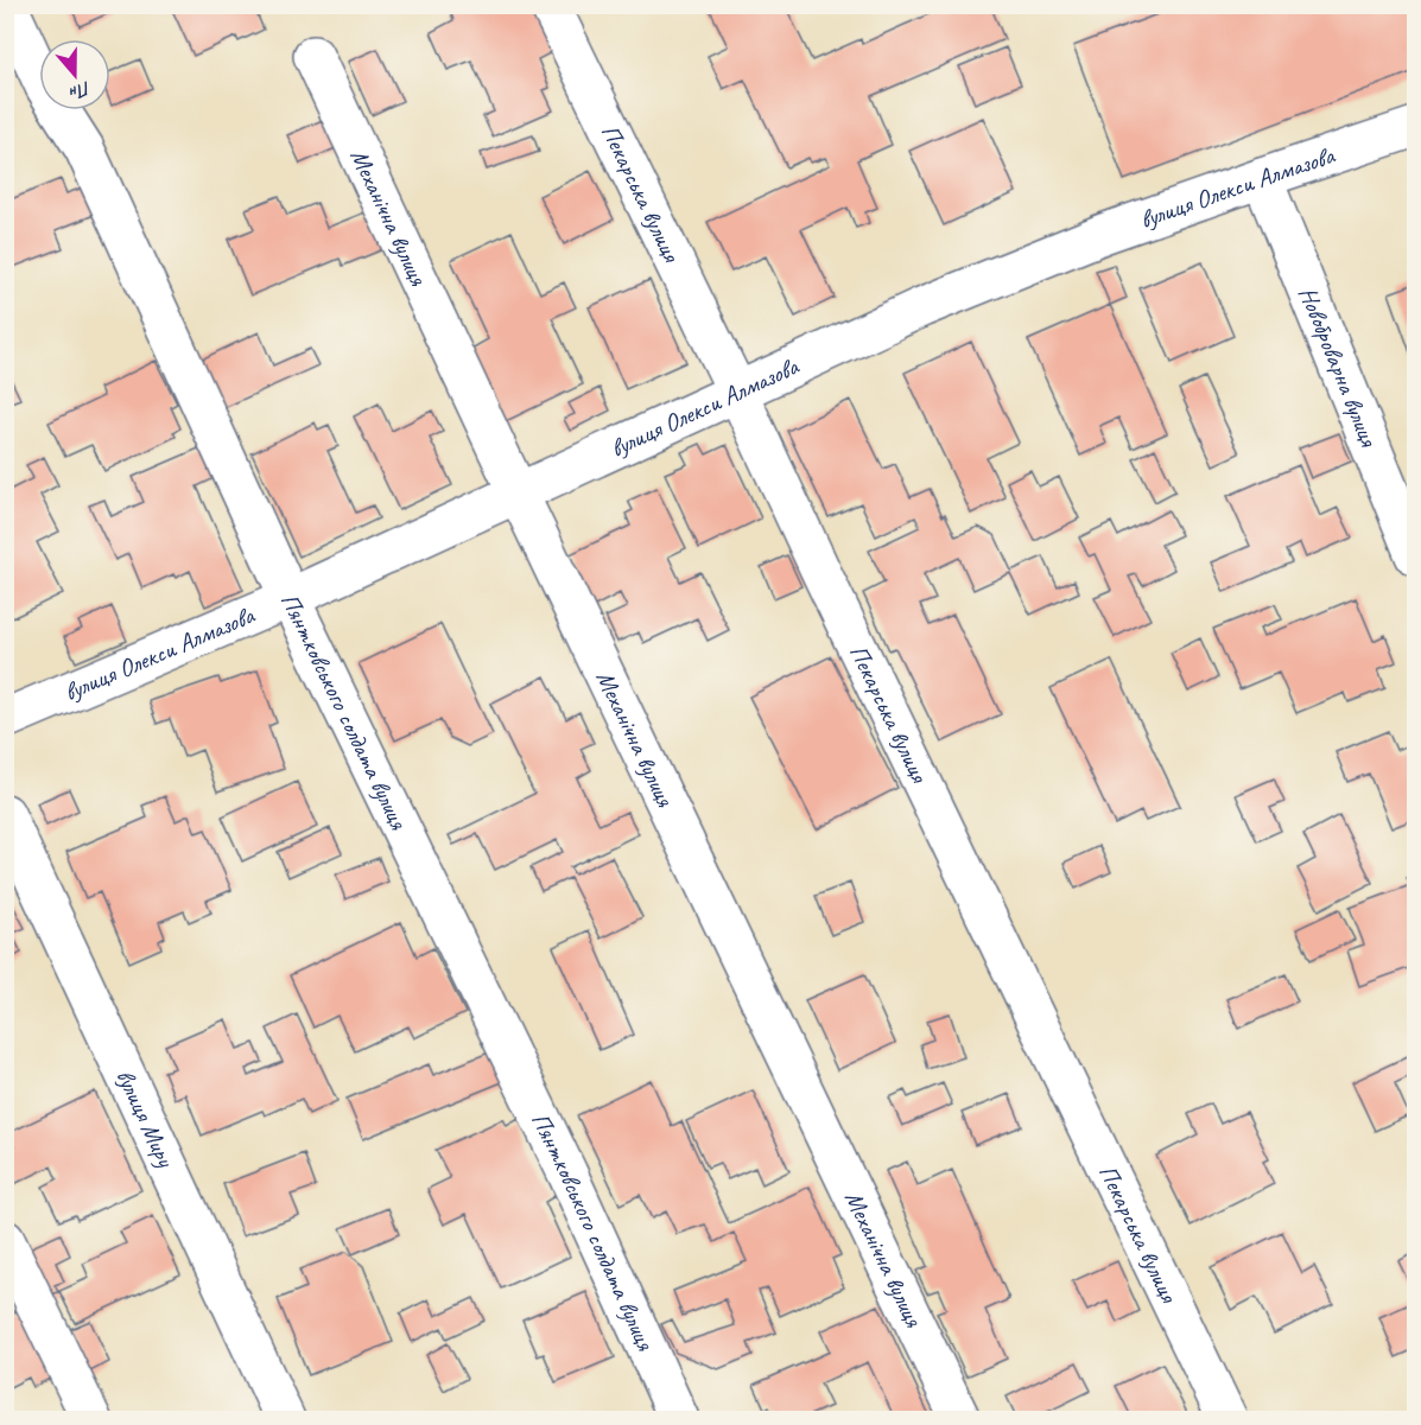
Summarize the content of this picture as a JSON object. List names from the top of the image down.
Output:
{
  "streets": {
    "street": [
      "вулиця Олекси Алмазова",
      "Пекарська вулиця",
      "Механічна вулиця",
      "Новоброварна вулиця",
      "Пянтковського солдата вулиця",
      "вулиця Миру"
    ]
  },
  "crossings": [
    ["вулиця Олекси Алмазова", "Пекарська вулиця"],
    ["вулиця Олекси Алмазова", "Механічна вулиця"],
    ["вулиця Олекси Алмазова", "Новоброварна вулиця"],
    ["вулиця Олекси Алмазова", "Пянтковського солдата вулиця"]
  ],
  "north": "bottom"
}
